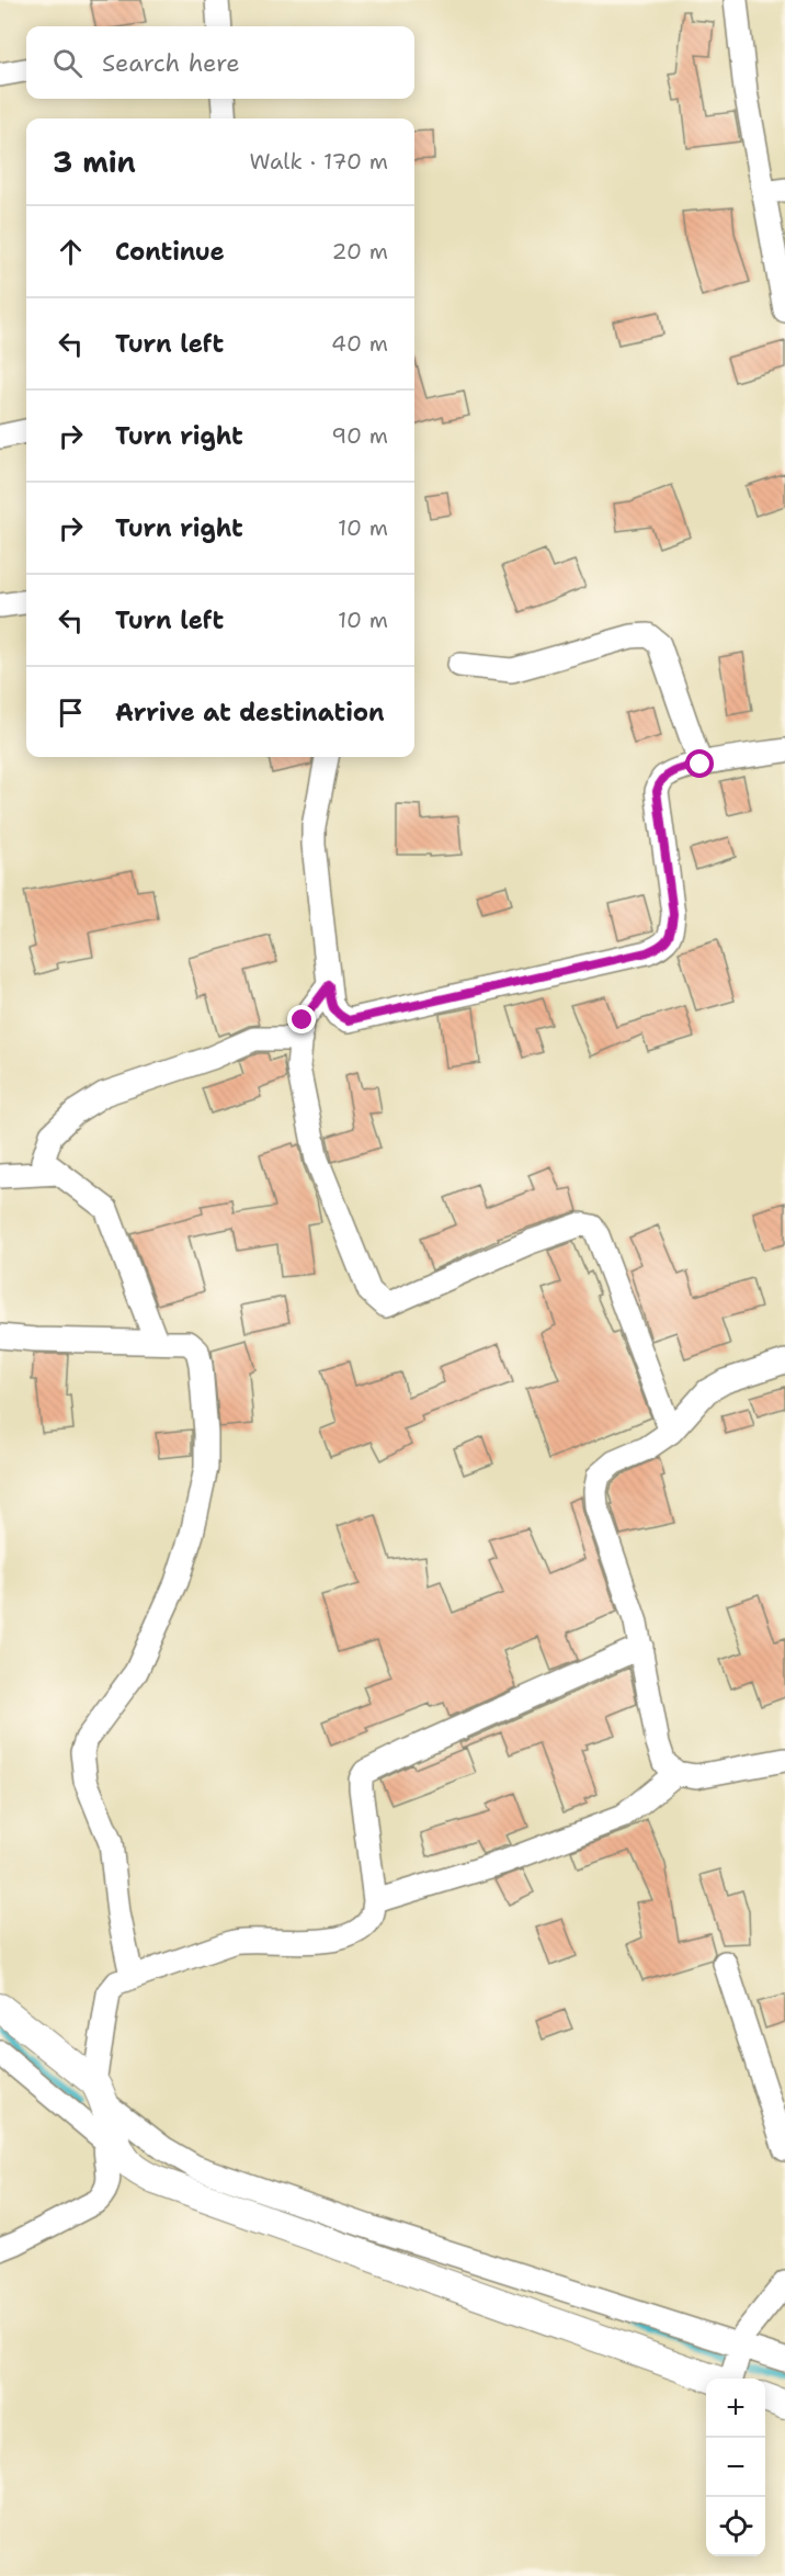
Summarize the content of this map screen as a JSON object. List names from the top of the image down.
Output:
{
  "page": {
    "search": "Search here",
    "heading": ["3 min", "Walk · 170 m"],
    "list": [
      ["Continue", "20 m"],
      ["Turn left", "40 m"],
      ["Turn right", "90 m"],
      ["Turn right", "10 m"],
      ["Turn left", "10 m"],
      "Arrive at destination"
    ],
    "map_buttons": ["+", "−"]
  }
}
